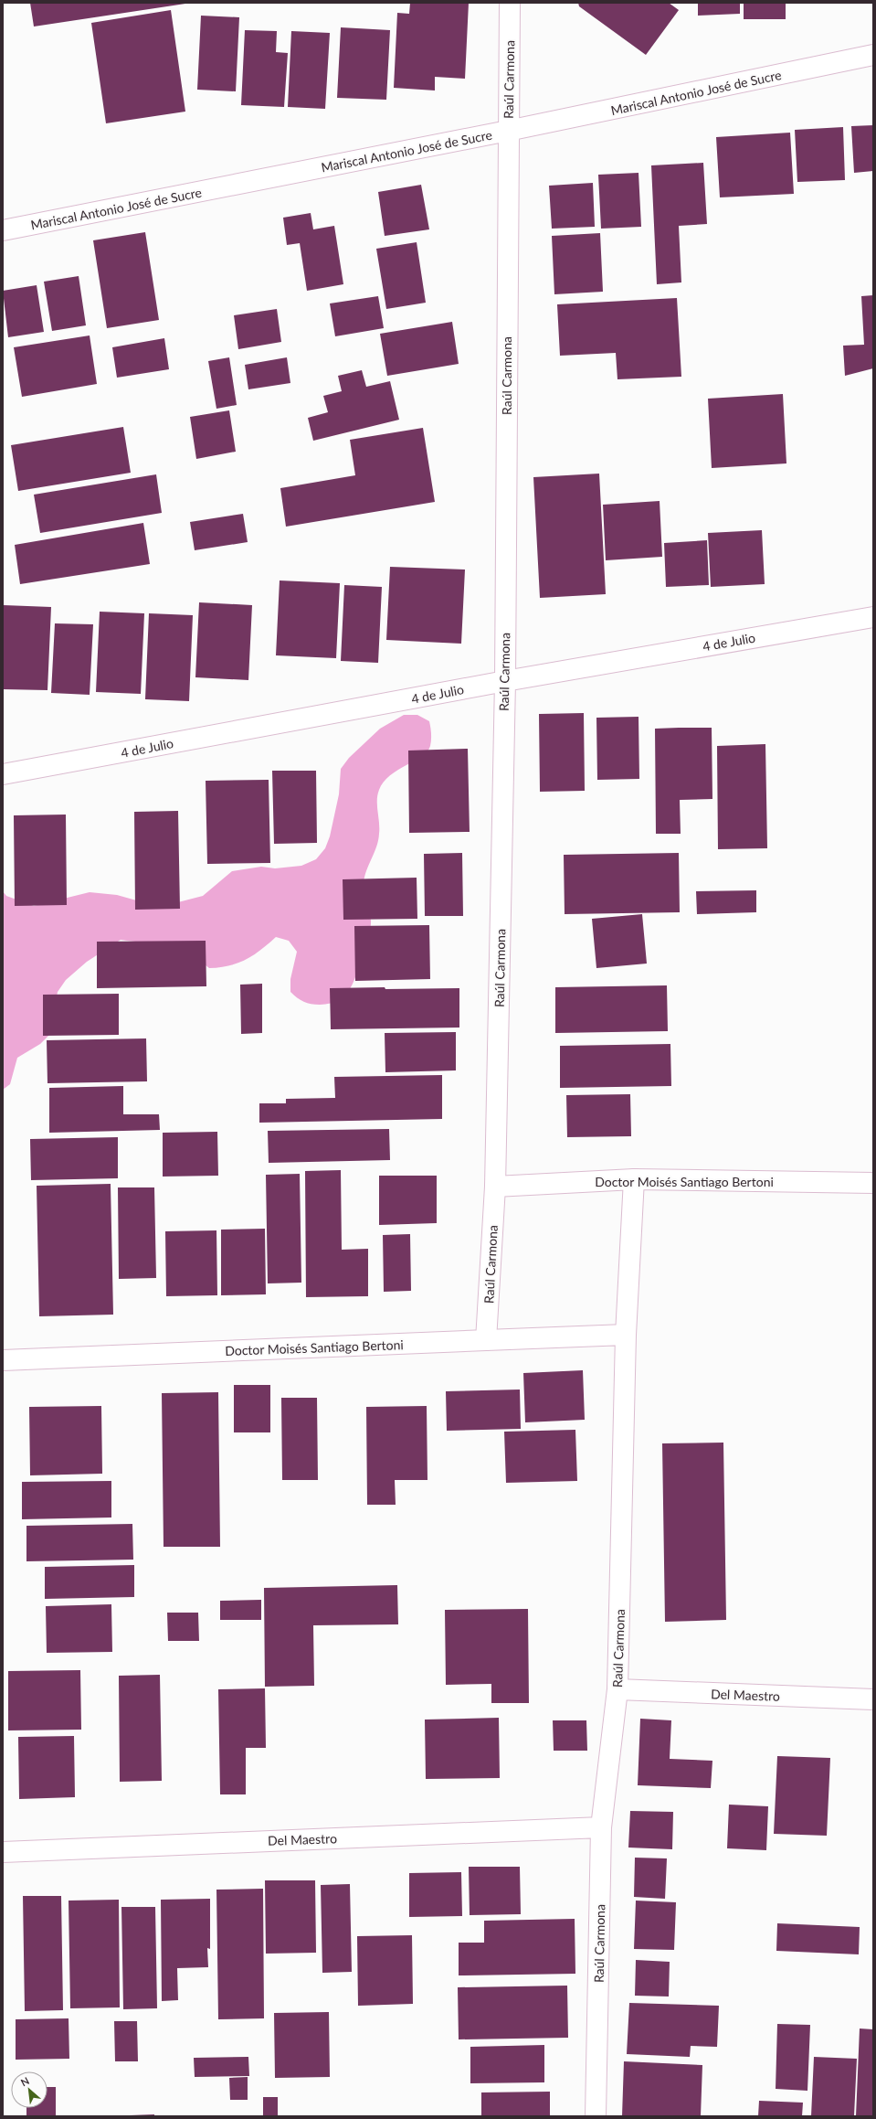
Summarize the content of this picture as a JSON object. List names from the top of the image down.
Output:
{
  "streets": {
    "street": [
      "Raúl Carmona",
      "Mariscal Antonio José de Sucre",
      "4 de Julio",
      "Doctor Moisés Santiago Bertoni",
      "Del Maestro"
    ]
  },
  "crossings": [
    ["Raúl Carmona", "Mariscal Antonio José de Sucre"],
    ["Raúl Carmona", "4 de Julio"],
    ["Raúl Carmona", "Doctor Moisés Santiago Bertoni"],
    ["Raúl Carmona", "Del Maestro"]
  ],
  "north": "top left"
}
